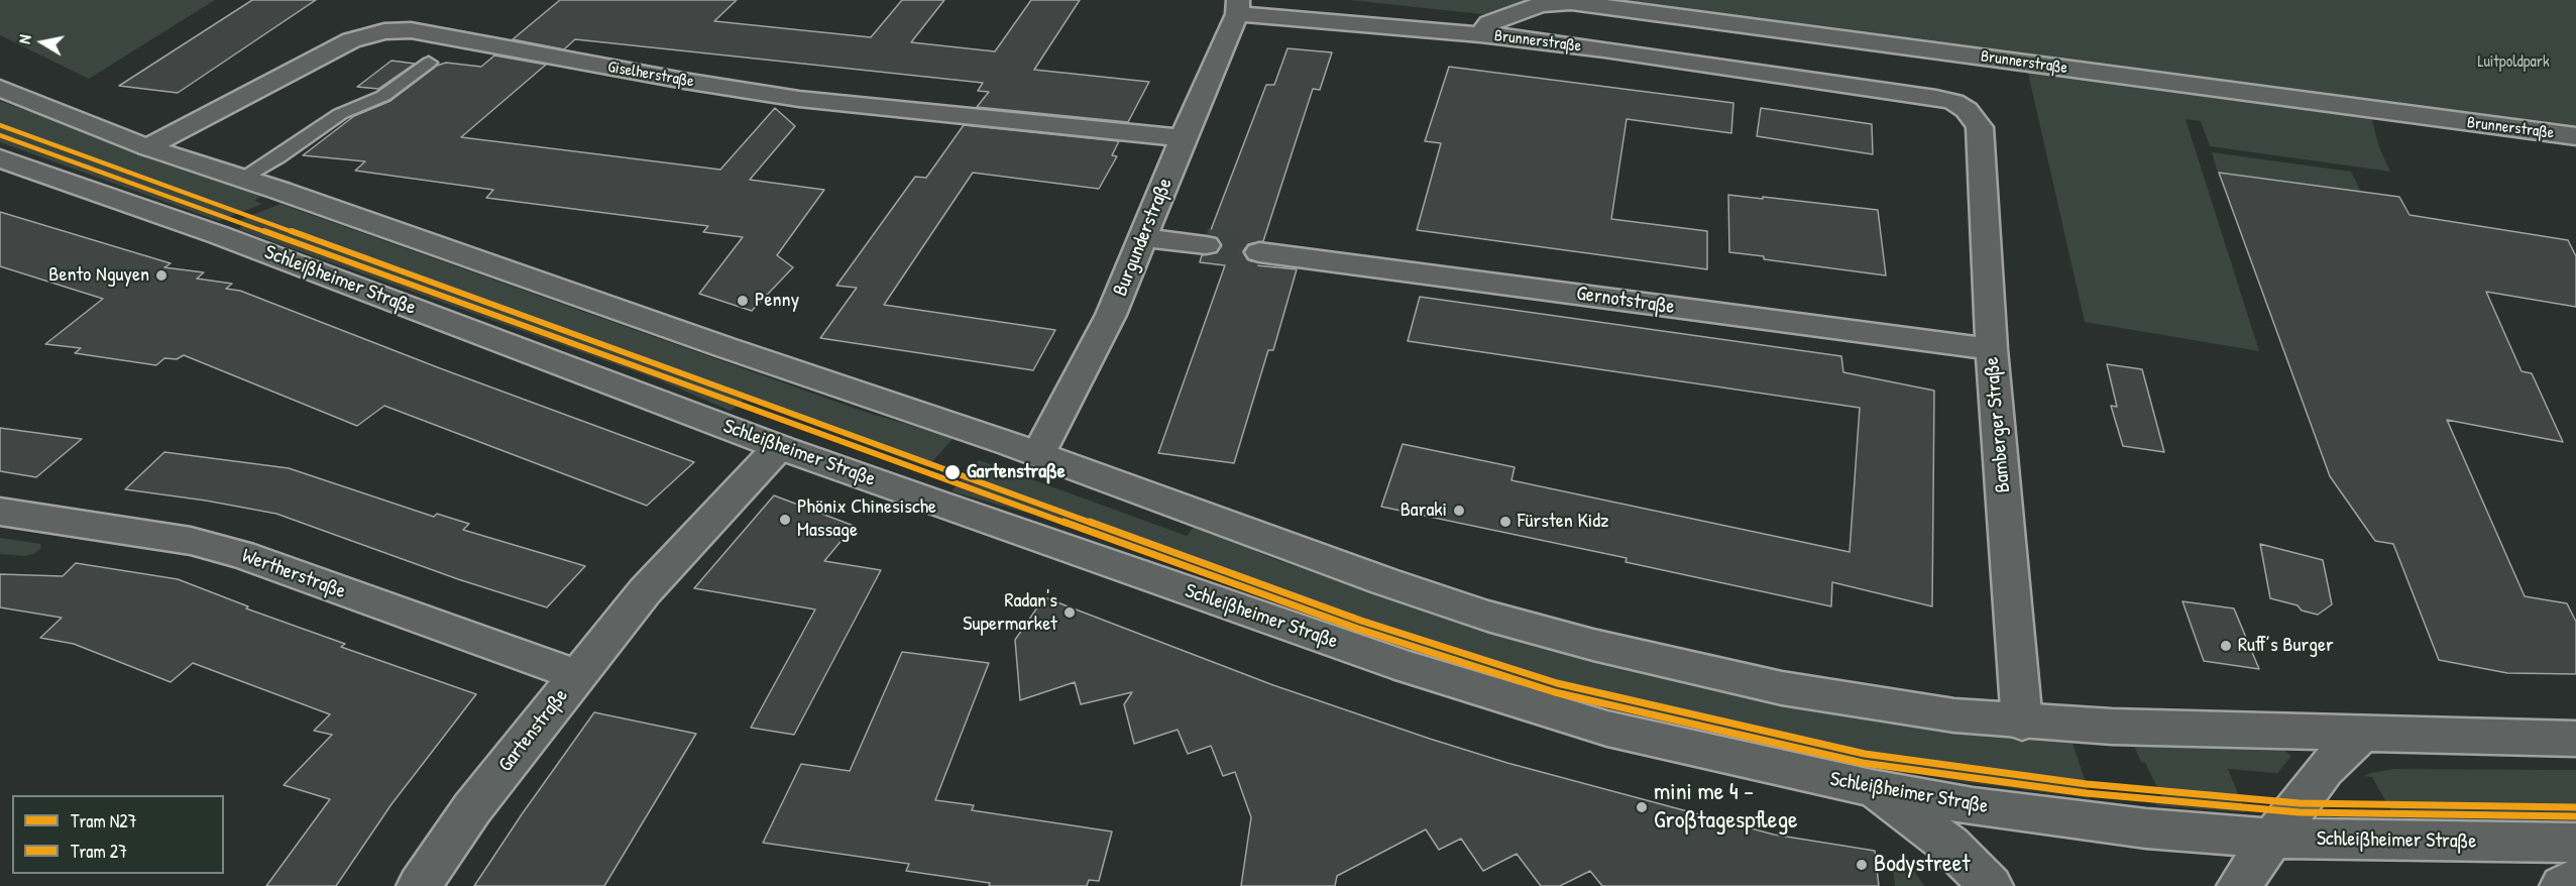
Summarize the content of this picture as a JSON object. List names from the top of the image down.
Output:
{
  "streets": {
    "street": [
      "Brunnerstraße",
      "Giselherstraße",
      "Burgunderstraße",
      "Schleißheimer Straße",
      "Gernotstraße",
      "Bamberger Straße",
      "Wertherstraße",
      "Gartenstraße"
    ]
  },
  "crossings": [
    ["Brunnerstraße", "Burgunderstraße"],
    ["Brunnerstraße", "Bamberger Straße"],
    ["Giselherstraße", "Burgunderstraße"],
    ["Schleißheimer Straße", "Gartenstraße"],
    ["Gernotstraße", "Bamberger Straße"],
    ["Wertherstraße", "Gartenstraße"]
  ],
  "parks": ["Luitpoldpark"],
  "places": [
    "Bento Nguyen",
    "Penny",
    "Gartenstraße",
    "Baraki",
    "Phönix Chinesische Massage",
    "Fürsten Kidz",
    "Radan's Supermarket",
    "Ruff’s Burger",
    "mini me 4 - Großtagespflege",
    "Bodystreet"
  ],
  "lines": ["tram line N27", "tram line 27"],
  "legend": ["Tram N27", "Tram 27"],
  "north": "left"
}
